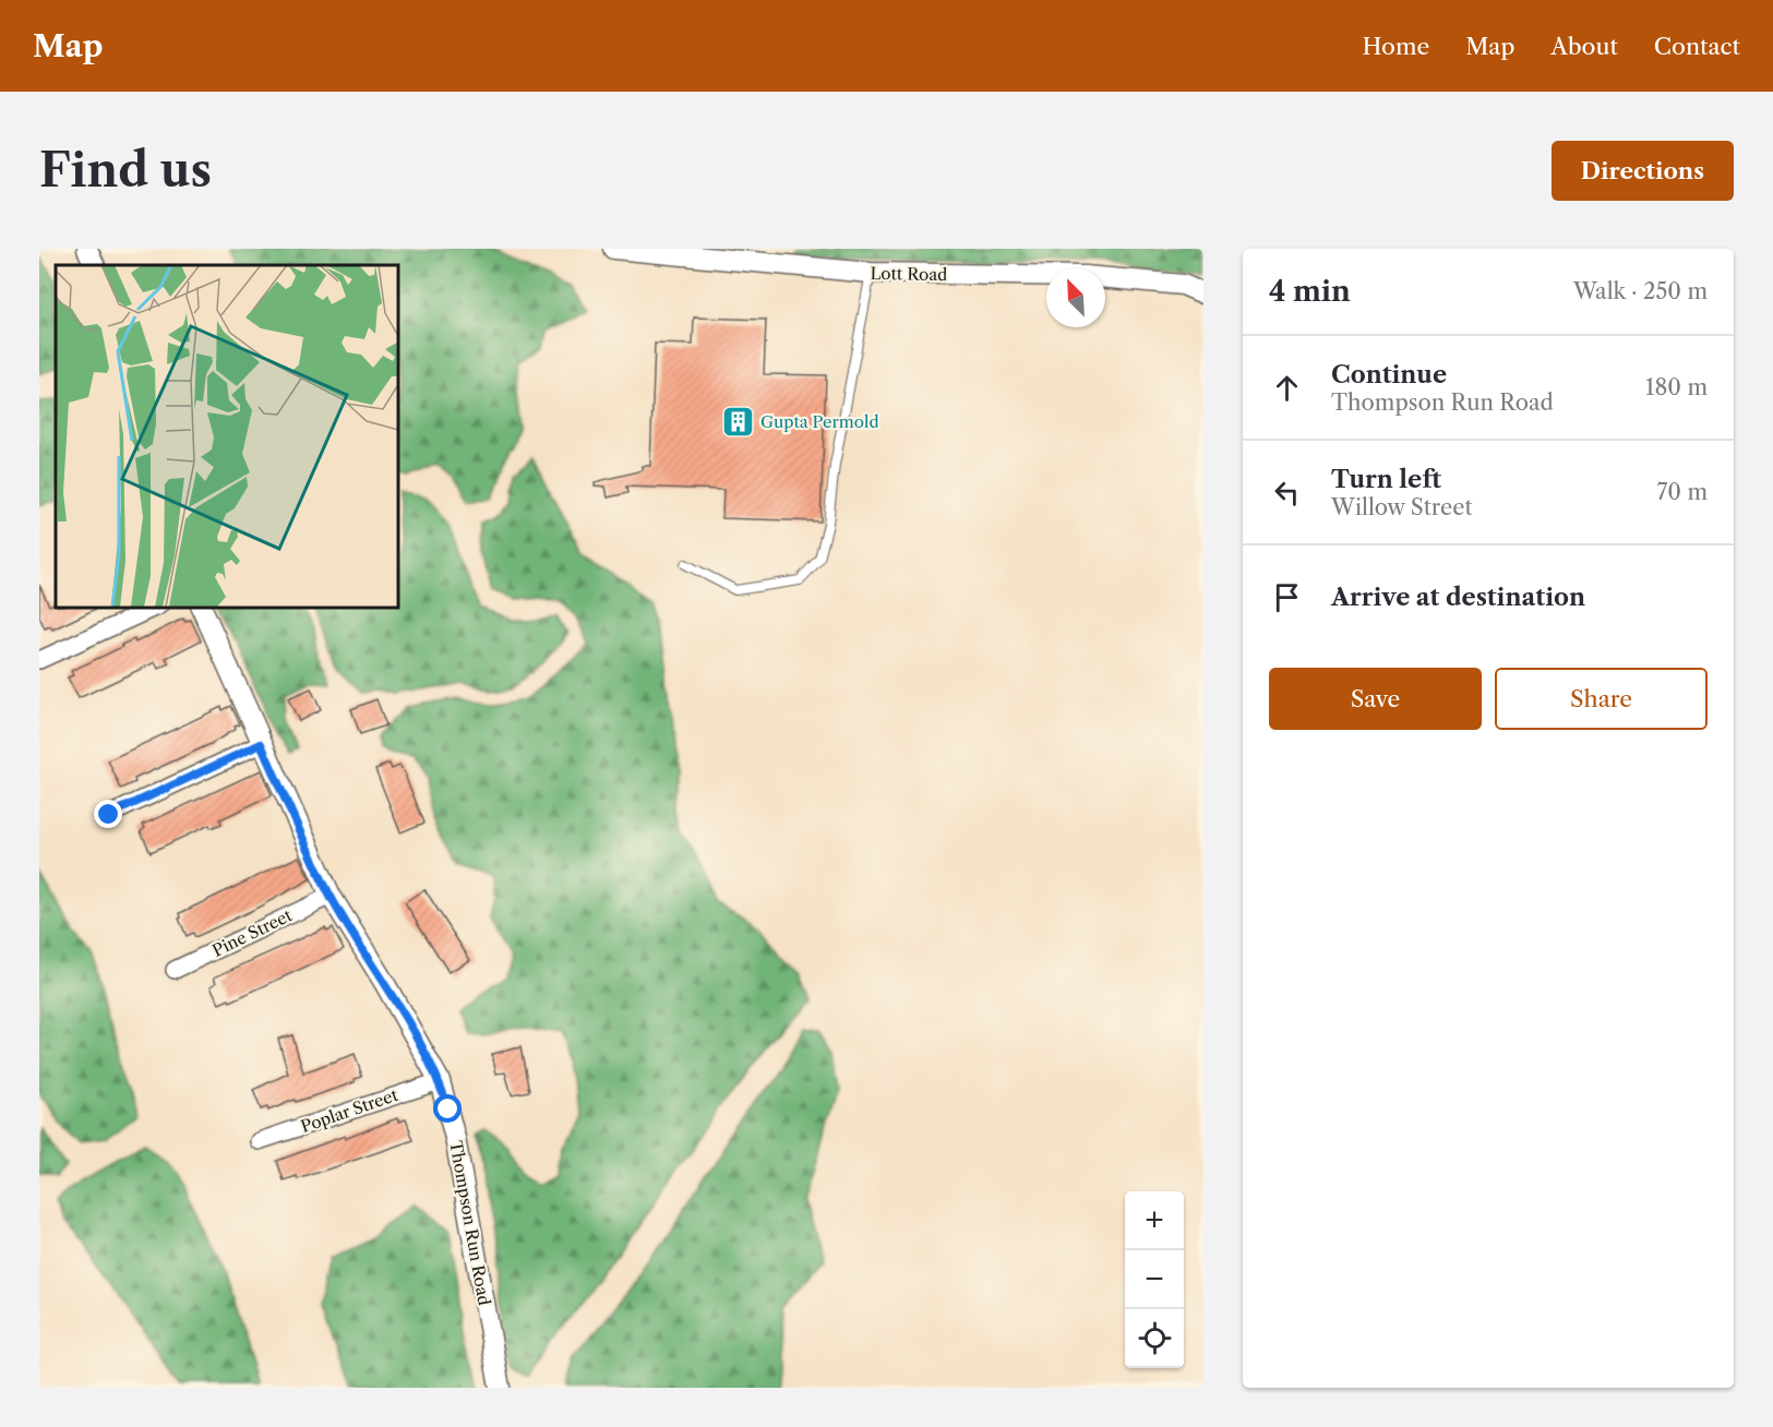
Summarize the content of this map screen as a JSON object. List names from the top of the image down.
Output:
{
  "streets": {
    "street": [
      "Lott Road",
      "Pine Street",
      "Poplar Street",
      "Thompson Run Road"
    ]
  },
  "crossings": [
    ["Pine Street", "Thompson Run Road"],
    ["Poplar Street", "Thompson Run Road"]
  ],
  "places": {
    "building": ["Gupta Permold"]
  },
  "north": "top left",
  "page": {
    "header": "Map",
    "nav": [
      "Home",
      "Map",
      "About",
      "Contact"
    ],
    "buttons": [
      "Directions",
      ["Save", "Share"]
    ],
    "title": "Find us",
    "heading": ["4 min", "Walk · 250 m"],
    "list": [
      ["Continue", "Thompson Run Road", "180 m"],
      ["Turn left", "Willow Street", "70 m"],
      "Arrive at destination"
    ],
    "map_buttons": ["+", "−"]
  }
}
